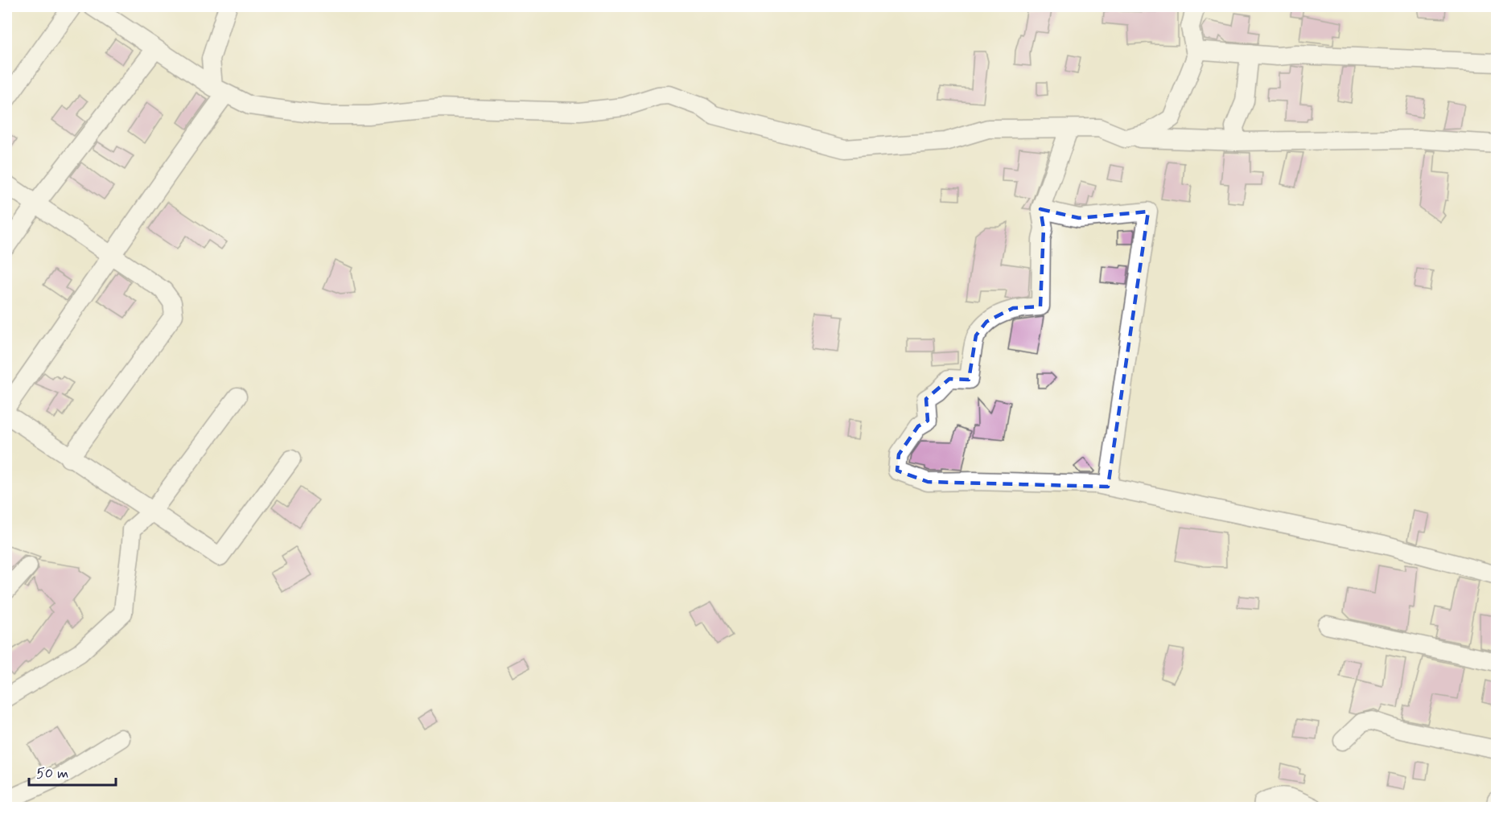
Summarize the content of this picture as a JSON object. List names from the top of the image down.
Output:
{
  "scale_bar": "50 m"
}
